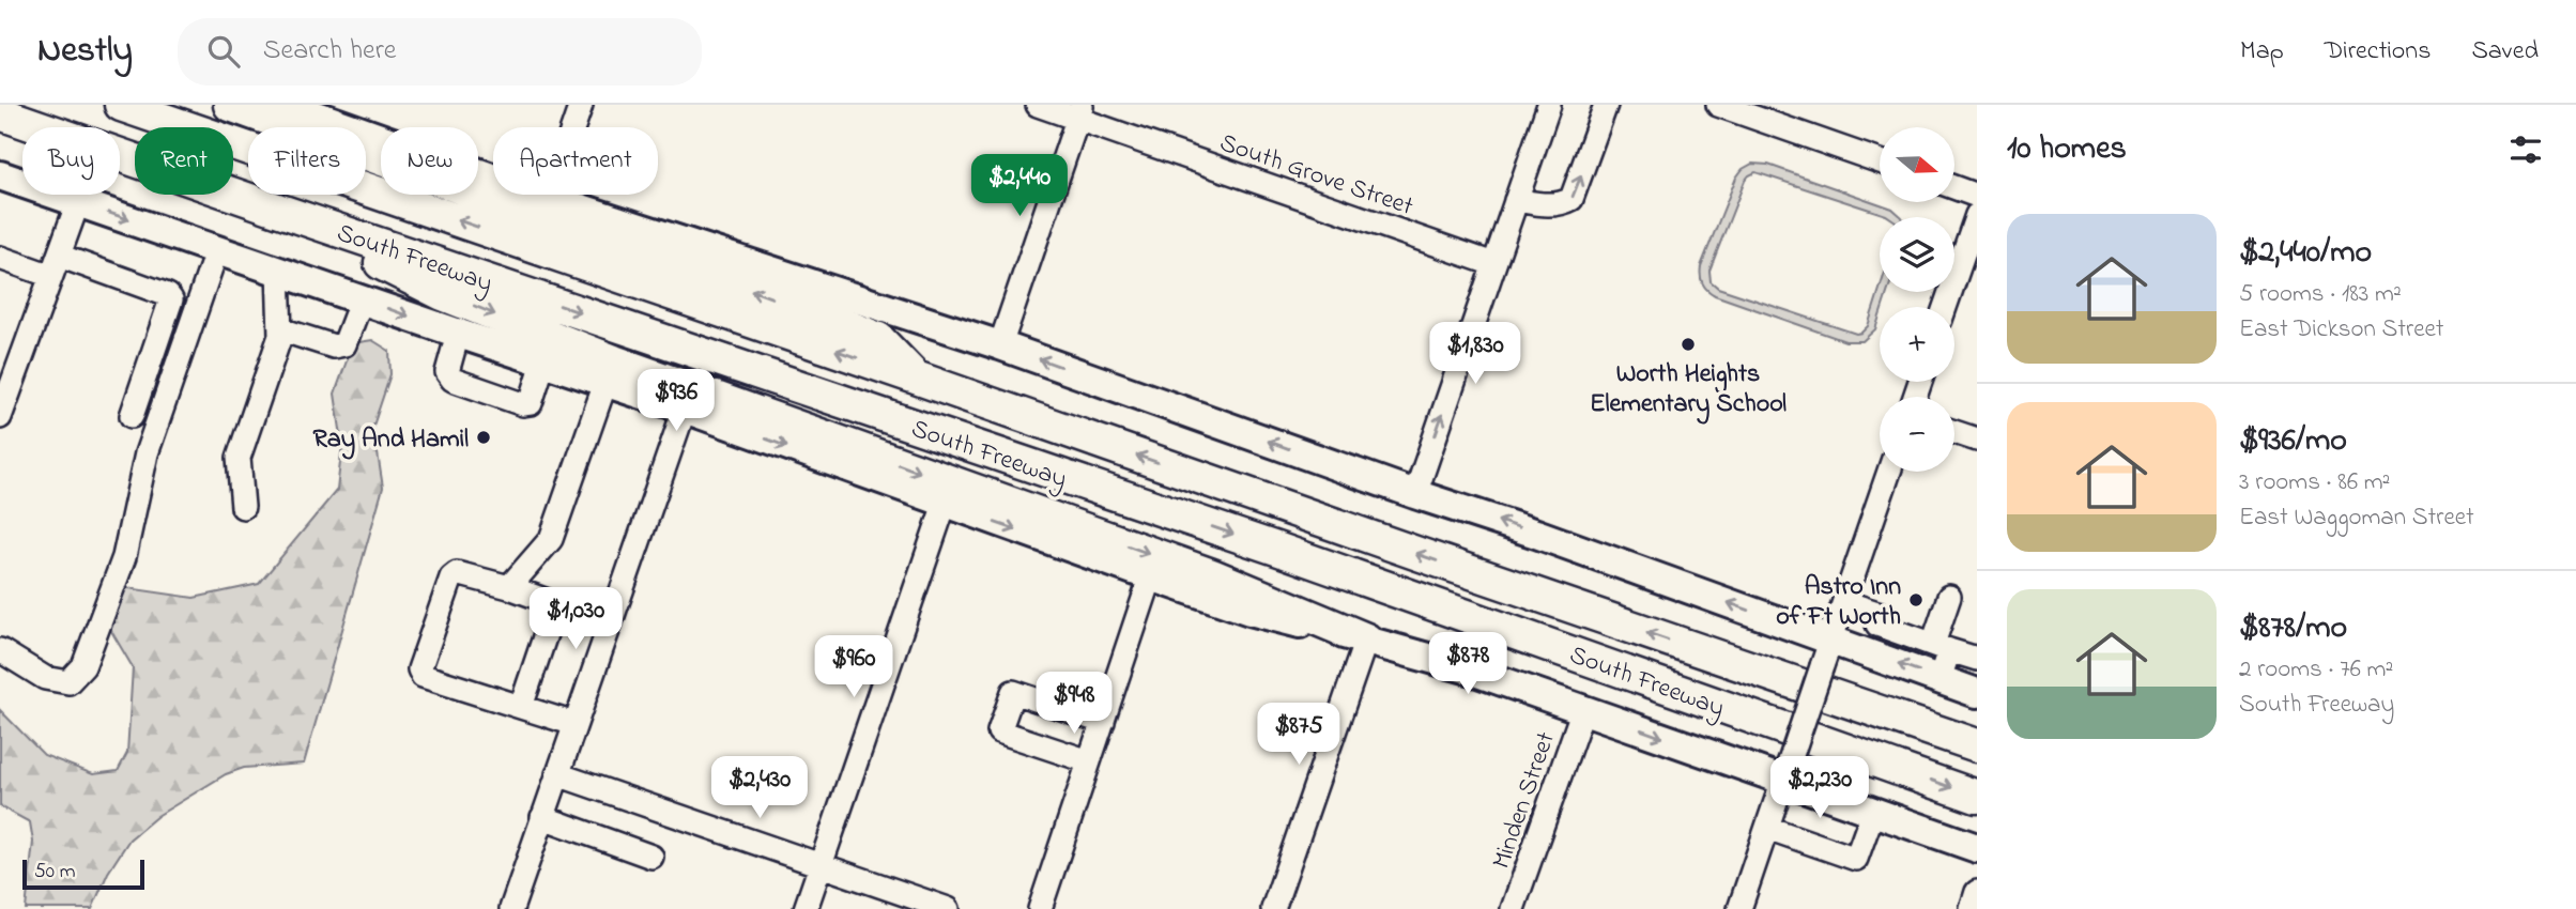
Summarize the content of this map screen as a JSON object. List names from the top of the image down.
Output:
{
  "streets": {
    "highway": ["South Freeway"],
    "street": ["South Grove Street", "Minden Street"]
  },
  "crossings": [
    ["South Freeway", "Minden Street"]
  ],
  "places": ["Worth Heights Elementary School", "Ray And Hamil", "Astro Inn of Ft Worth"],
  "scale_bar": "50 m",
  "north": "right",
  "page": {
    "header": "Nestly",
    "search": "Search here",
    "nav": ["Map", "Directions", "Saved"],
    "heading": "10 homes",
    "map_buttons": ["+", "−"],
    "chip": [
      "Buy",
      "Rent",
      "Filters",
      "New",
      "Apartment"
    ],
    "price": [
      "$2,440",
      "$1,830",
      "$936",
      "$1,030",
      "$878",
      "$960",
      "$948",
      "$875",
      "$2,430",
      "$2,230"
    ],
    "list": [
      {
        "name": "$2,440/mo",
        "note": "5 rooms · 183 m² · East Dickson Street"
      },
      {
        "name": "$936/mo",
        "note": "3 rooms · 86 m² · East Waggoman Street"
      },
      {
        "name": "$878/mo",
        "note": "2 rooms · 76 m² · South Freeway"
      }
    ],
    "scale": "50 m"
  }
}
